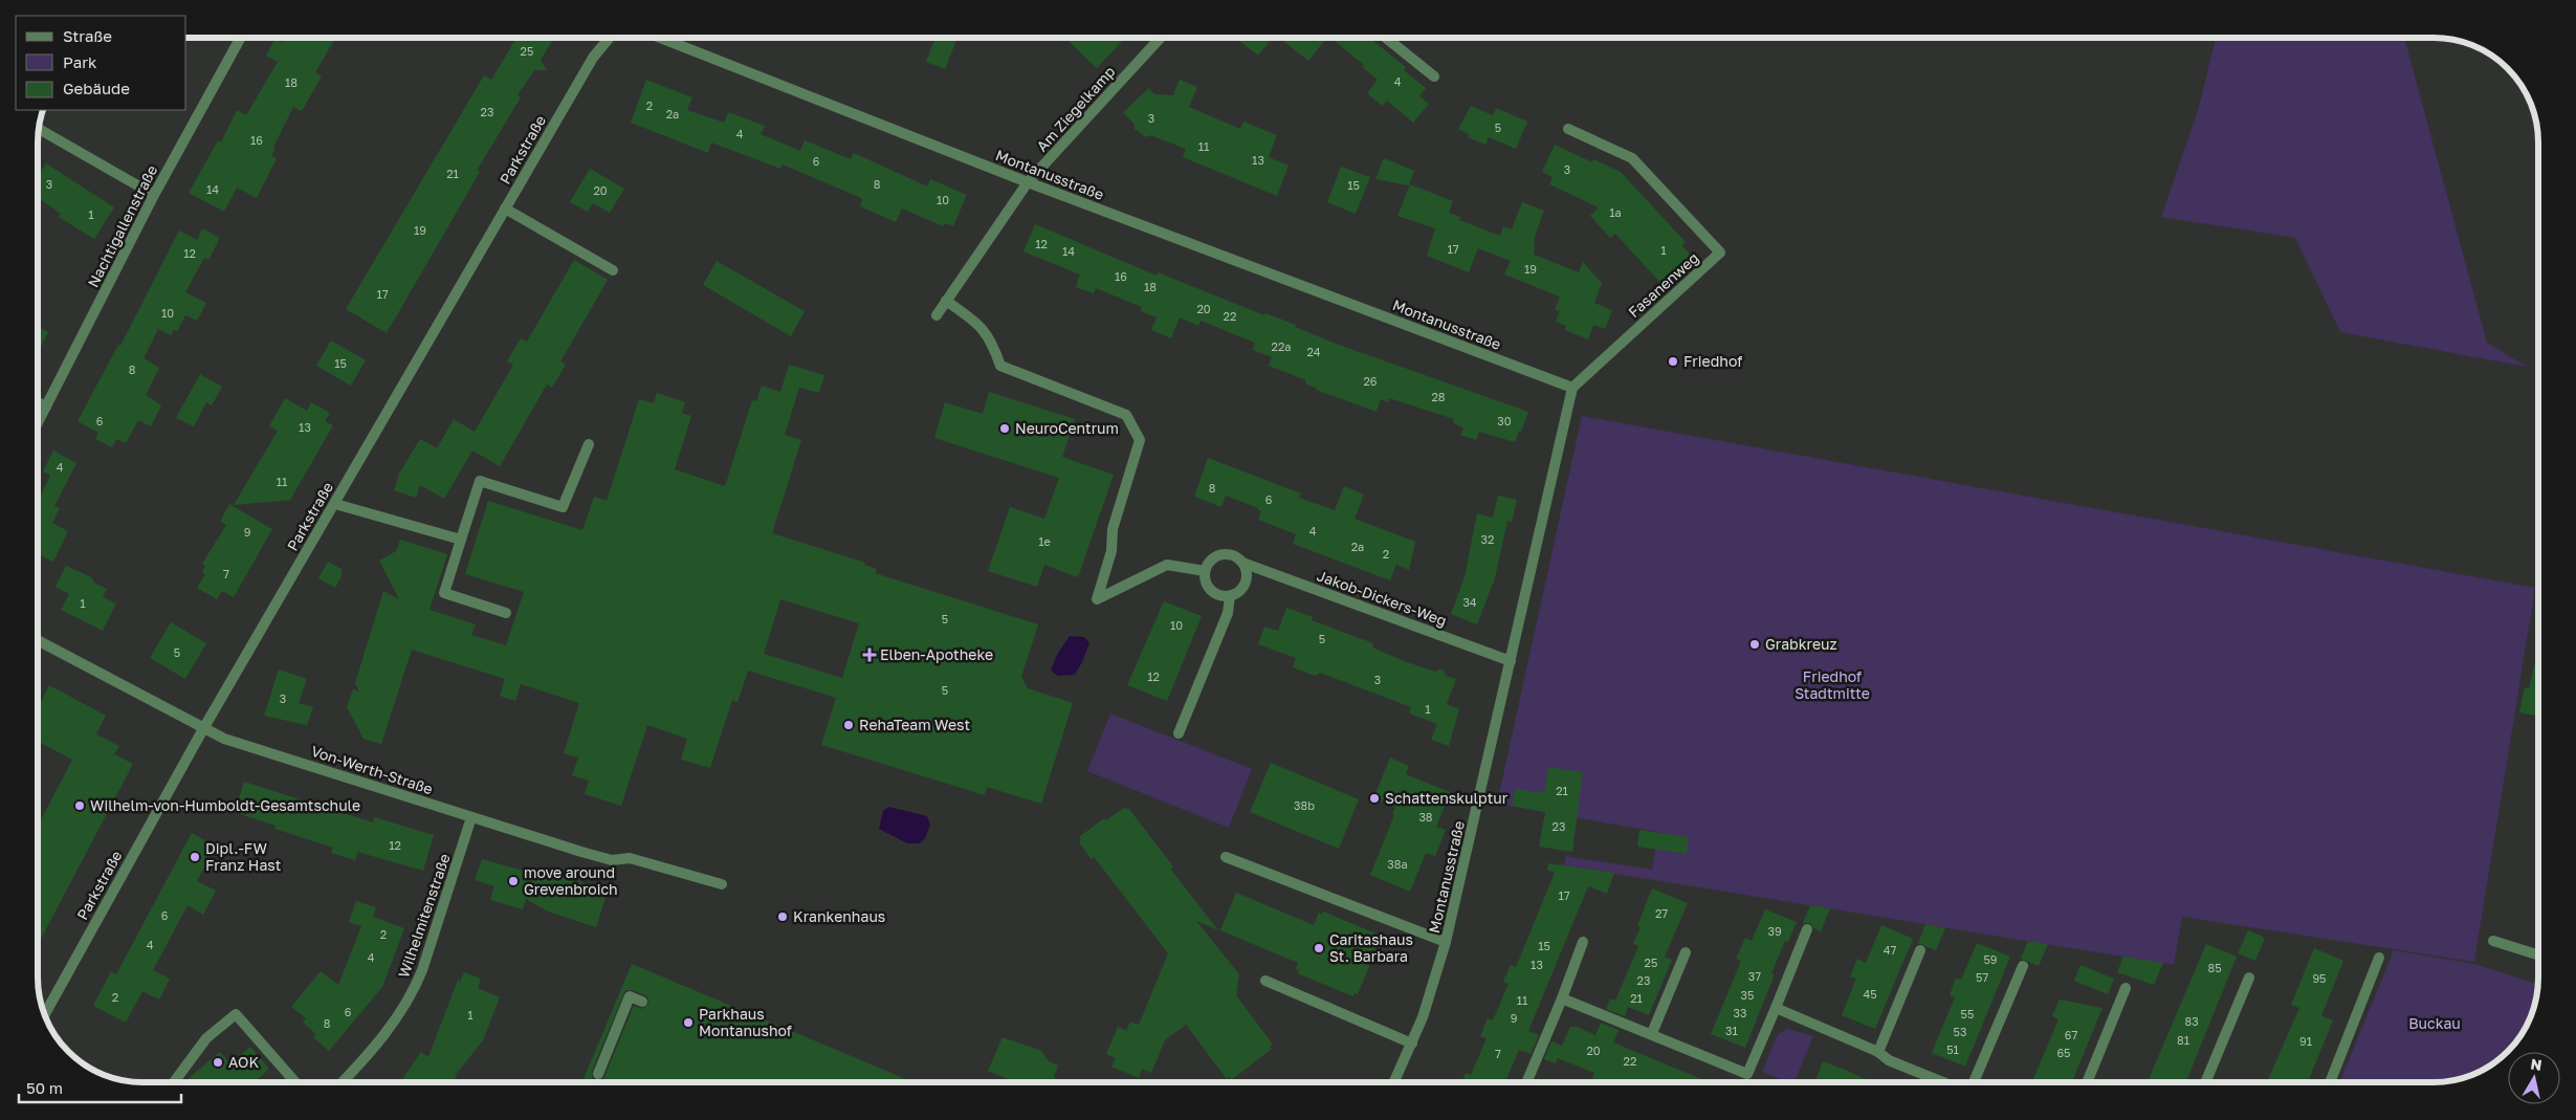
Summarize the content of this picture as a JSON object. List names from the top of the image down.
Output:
{
  "streets": {
    "street": [
      "Am Ziegelkamp",
      "Parkstraße",
      "Montanusstraße",
      "Nachtigallenstraße",
      "Fasanenweg",
      "Jakob-Dickers-Weg",
      "Von-Werth-Straße",
      "Wilhelmitenstraße"
    ]
  },
  "crossings": [
    ["Am Ziegelkamp", "Montanusstraße"],
    ["Parkstraße", "Von-Werth-Straße"],
    ["Montanusstraße", "Fasanenweg"],
    ["Montanusstraße", "Jakob-Dickers-Weg"],
    ["Von-Werth-Straße", "Wilhelmitenstraße"]
  ],
  "parks": ["Friedhof Stadtmitte", "Buckau"],
  "places": {
    "other": [
      "Friedhof",
      "NeuroCentrum",
      "Grabkreuz",
      "RehaTeam West",
      "Schattenskulptur",
      "Wilhelm-von-Humboldt-Gesamtschule",
      "Dipl.-FW Franz Hast",
      "move around Grevenbroich",
      "Krankenhaus",
      "Caritashaus St. Barbara",
      "Parkhaus Montanushof",
      "AOK"
    ],
    "health": ["Elben-Apotheke"]
  },
  "house_numbers": [
    "25",
    "4",
    "18",
    "2",
    "23",
    "2a",
    "3",
    "5",
    "4",
    "16",
    "11",
    "13",
    "6",
    "3",
    "21",
    "3",
    "8",
    "15",
    "14",
    "20",
    "10",
    "1a",
    "1",
    "19",
    "12",
    "17",
    "1",
    "14",
    "12",
    "19",
    "16",
    "18",
    "17",
    "20",
    "10",
    "22",
    "22a",
    "24",
    "15",
    "8",
    "26",
    "28",
    "6",
    "30",
    "13",
    "4",
    "11",
    "8",
    "6",
    "4",
    "9",
    "32",
    "1e",
    "2a",
    "2",
    "7",
    "34",
    "1",
    "5",
    "10",
    "5",
    "5",
    "12",
    "3",
    "5",
    "3",
    "1",
    "21",
    "38b",
    "38",
    "23",
    "12",
    "38a",
    "17",
    "27",
    "6",
    "39",
    "2",
    "4",
    "15",
    "47",
    "4",
    "59",
    "25",
    "13",
    "85",
    "37",
    "57",
    "95",
    "23",
    "45",
    "35",
    "2",
    "21",
    "11",
    "6",
    "33",
    "55",
    "1",
    "9",
    "83",
    "8",
    "31",
    "53",
    "67",
    "81",
    "91",
    "51",
    "20",
    "65",
    "7",
    "22"
  ],
  "legend": ["Straße", "Park", "Gebäude"],
  "scale_bar": "50 m",
  "north": "top"
}
